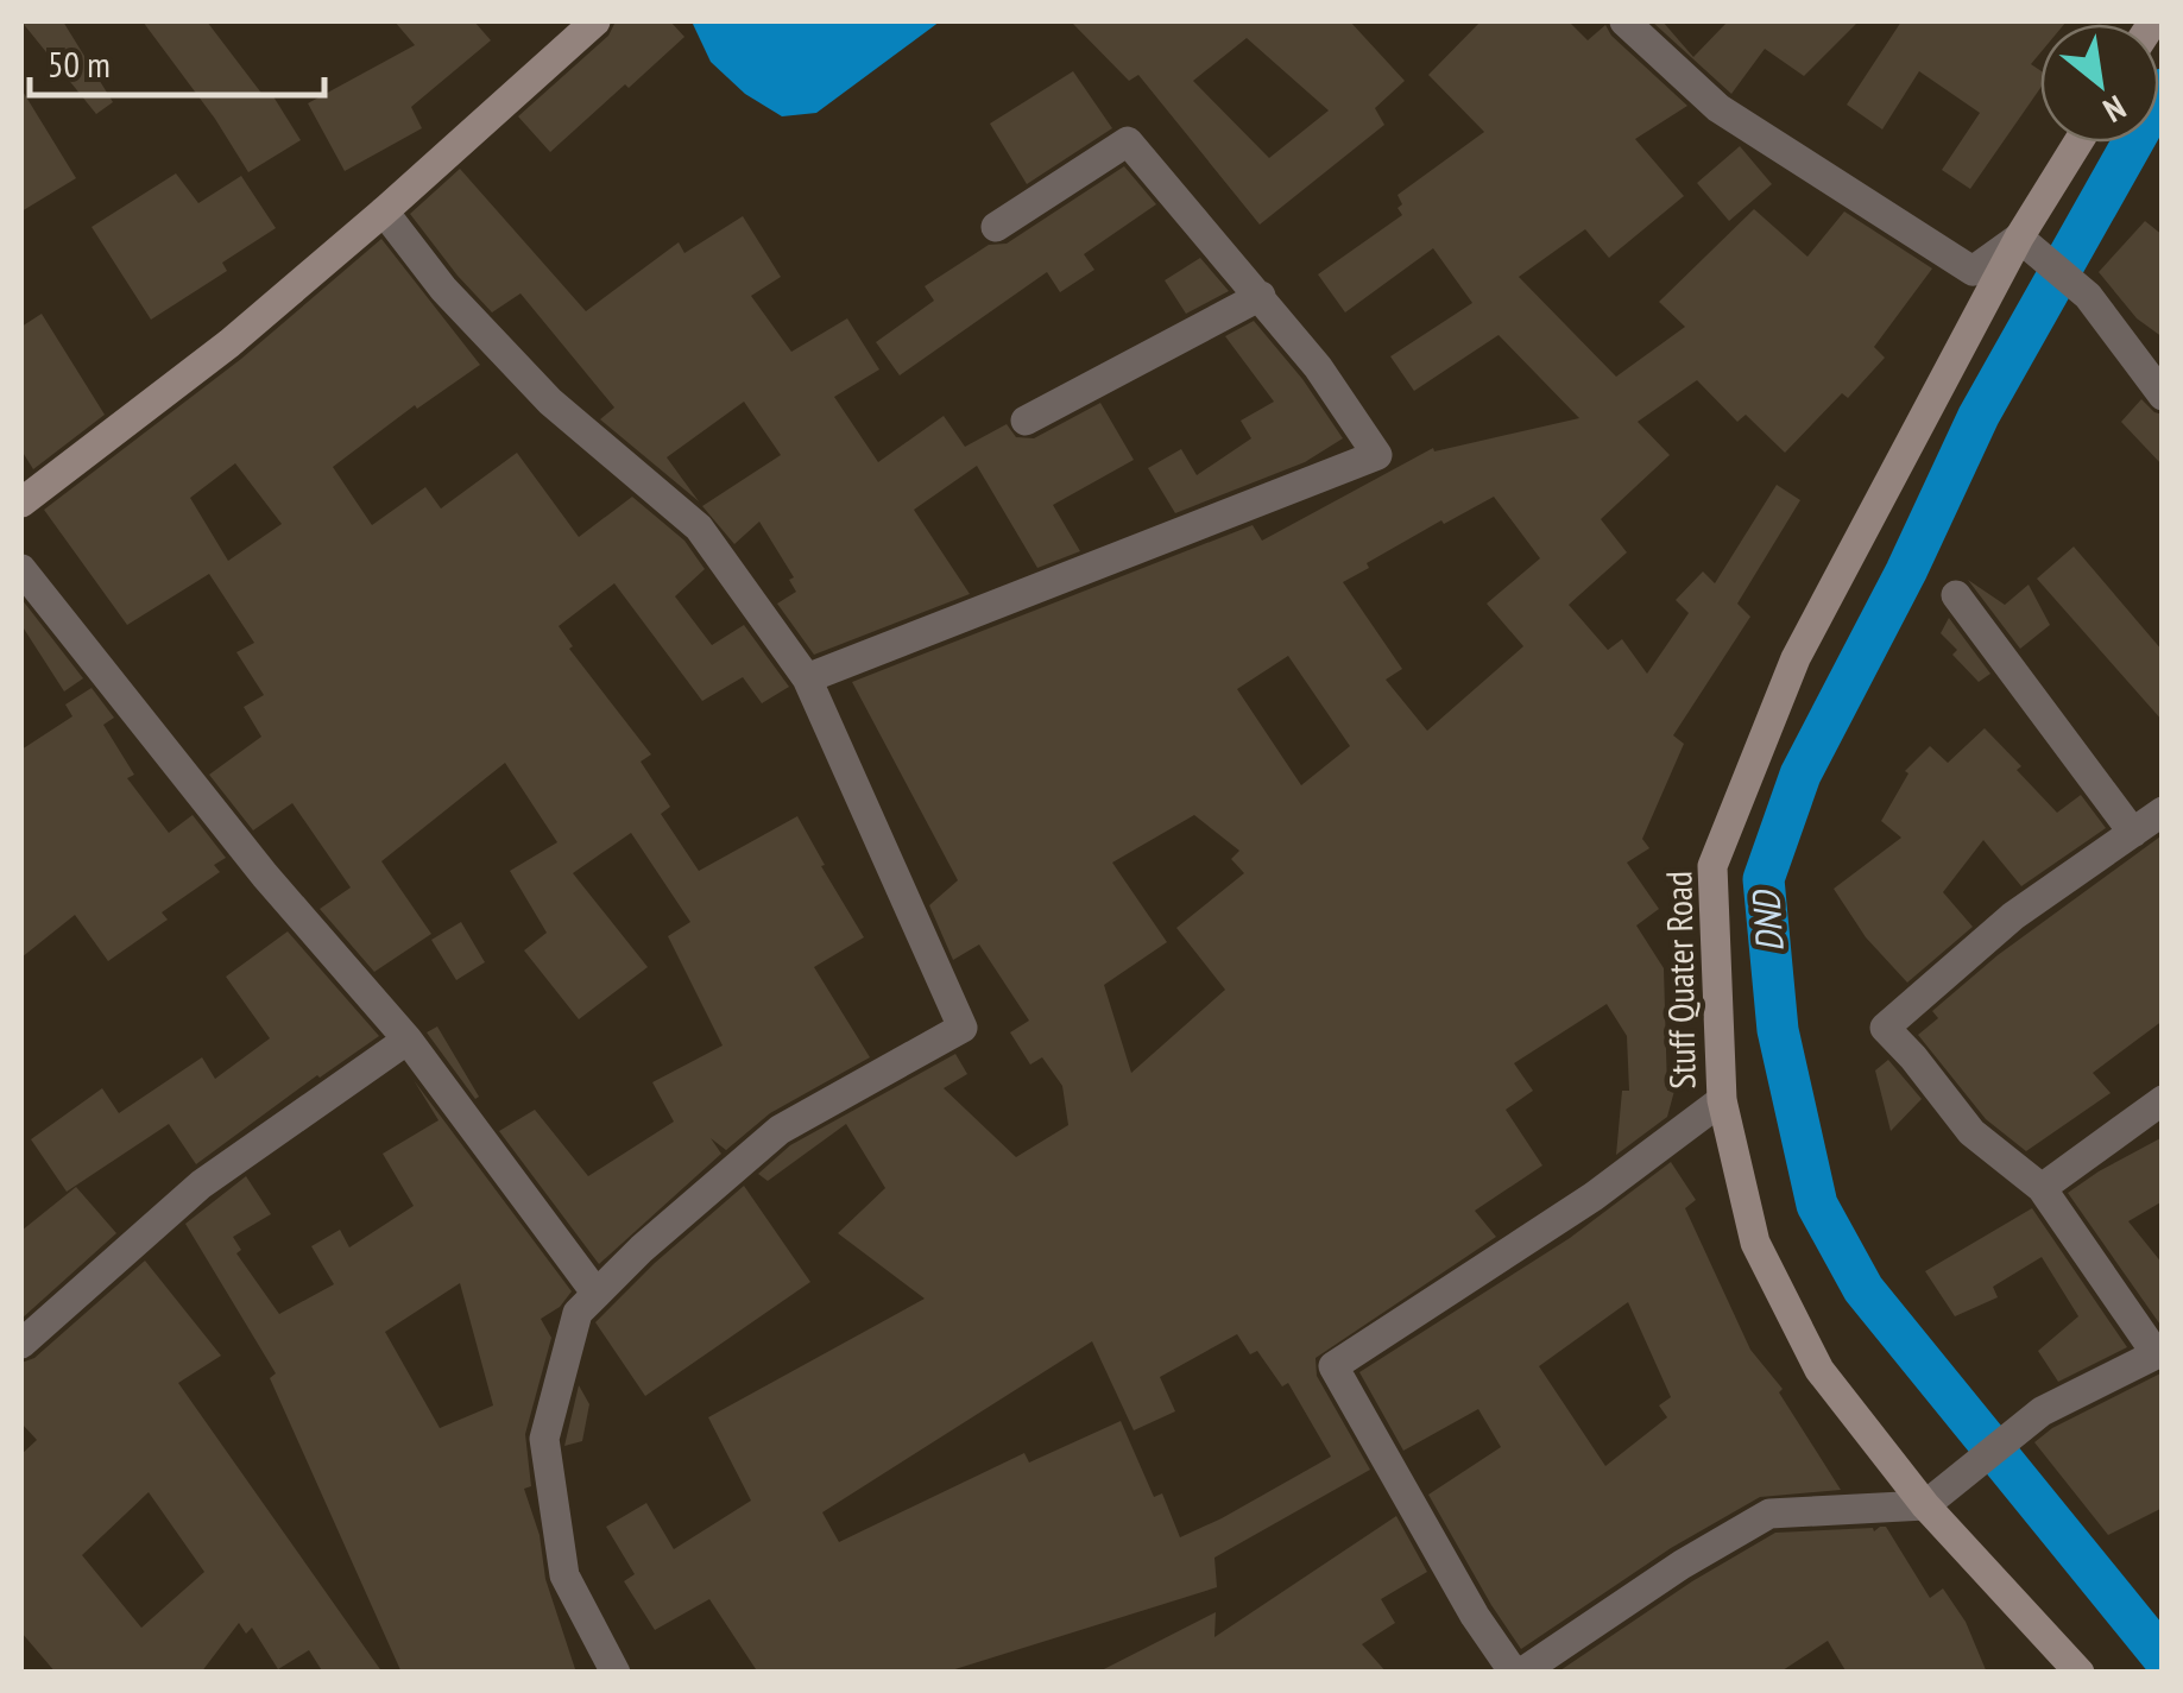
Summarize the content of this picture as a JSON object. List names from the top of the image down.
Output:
{
  "streets": {
    "street": ["Stuff Quater Road"]
  },
  "water": ["DND"],
  "scale_bar": "50 m",
  "north": "bottom right"
}
